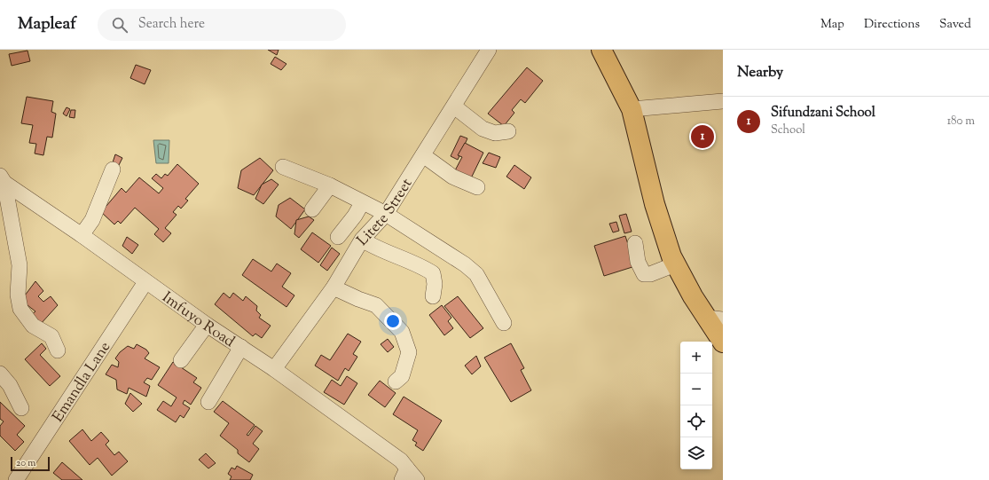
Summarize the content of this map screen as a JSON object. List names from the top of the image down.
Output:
{
  "streets": {
    "street": ["Litete Street", "Imfuyo Road", "Emandla Lane"]
  },
  "crossings": [
    ["Litete Street", "Imfuyo Road"],
    ["Imfuyo Road", "Emandla Lane"]
  ],
  "scale_bar": "20 m",
  "page": {
    "header": "Mapleaf",
    "search": "Search here",
    "nav": ["Map", "Directions", "Saved"],
    "heading": "Nearby",
    "list": [
      {
        "mark": "1",
        "name": "Sifundzani School",
        "note": "School",
        "value": "180 m"
      }
    ],
    "pins": "1",
    "map_buttons": ["+", "−"],
    "scale": "20 m"
  }
}
